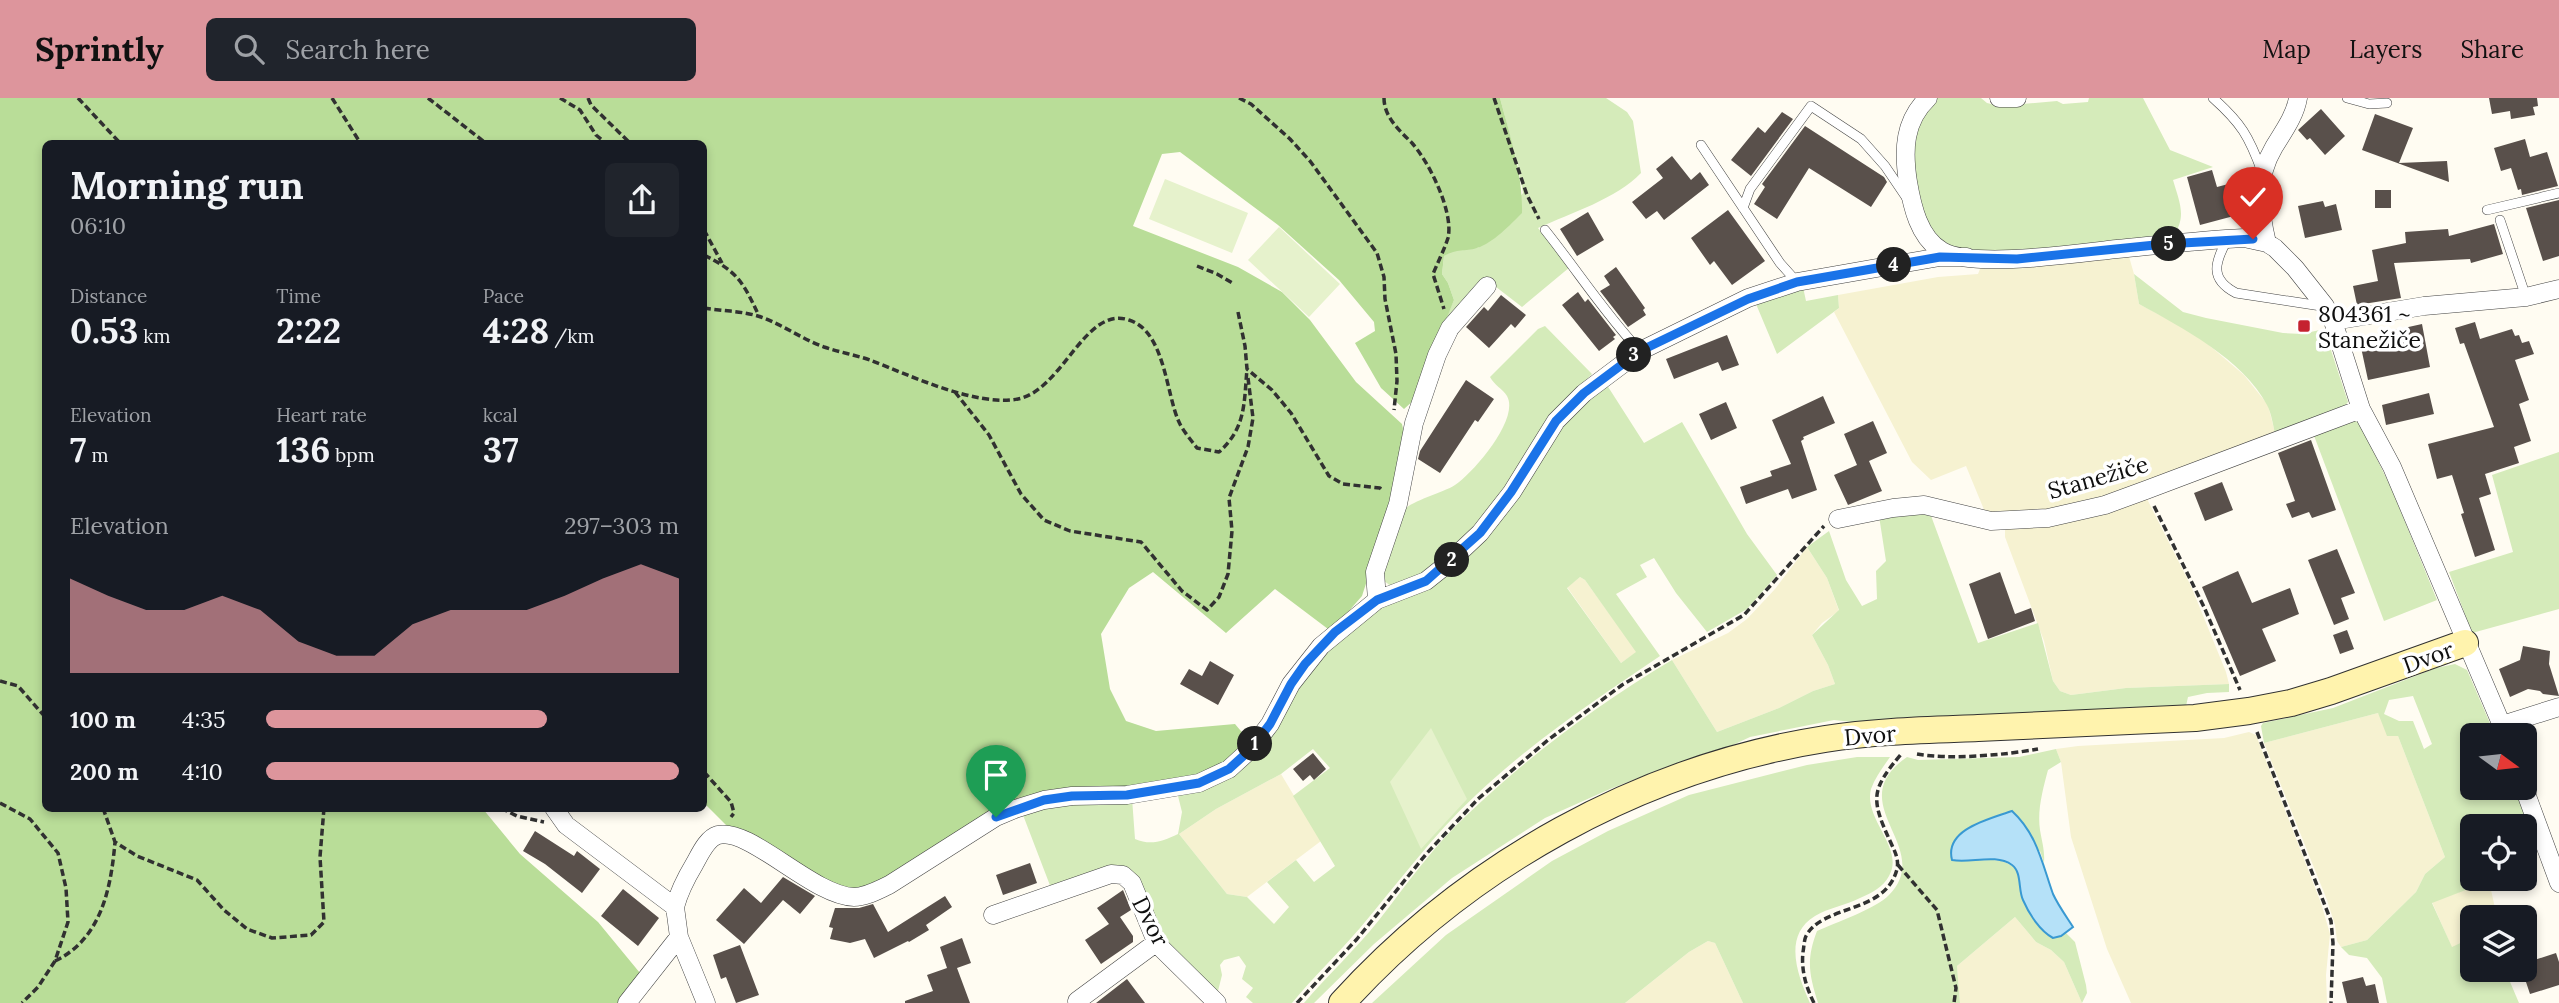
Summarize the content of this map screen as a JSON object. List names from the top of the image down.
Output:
{
  "streets": {
    "street": ["Stanežiče", "Dvor"]
  },
  "places": {
    "transit": ["804361 ~ Stanežiče"]
  },
  "north": "right",
  "page": {
    "header": "Sprintly",
    "search": "Search here",
    "nav": ["Map", "Layers", "Share"],
    "heading": ["Morning run", "06:10"],
    "pins": [
      "5",
      "4",
      "3",
      "2",
      "1"
    ],
    "stats": [
      ["Distance", "0.53 km"],
      ["Time", "2:22"],
      ["Pace", "4:28 /km"],
      ["Elevation", "7 m"],
      ["Heart rate", "136 bpm"],
      ["kcal", "37"]
    ],
    "chart": ["Elevation", "297–303 m"],
    "list": [
      {
        "name": "100 m",
        "note": "4:35"
      },
      {
        "name": "200 m",
        "note": "4:10"
      }
    ]
  }
}
